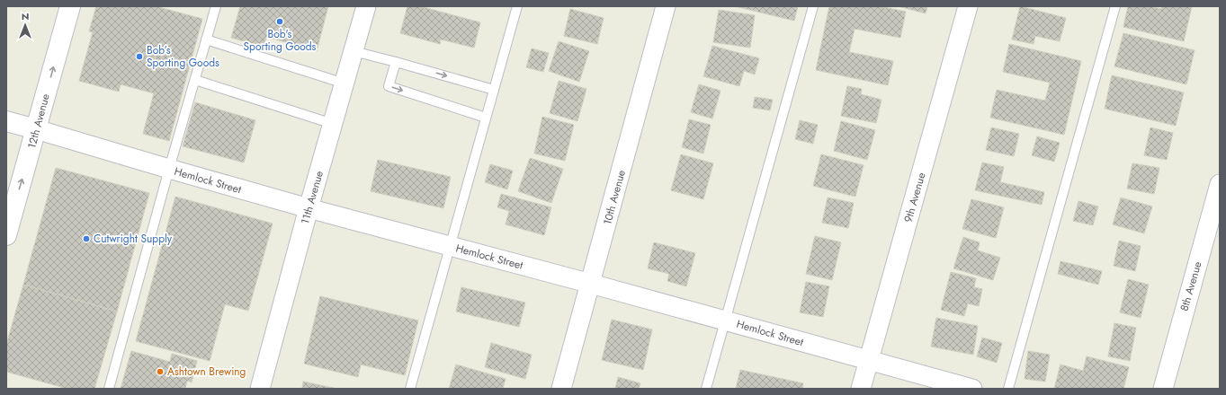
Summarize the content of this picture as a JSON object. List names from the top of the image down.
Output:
{
  "streets": {
    "street": [
      "12th Avenue",
      "Hemlock Street",
      "11th Avenue",
      "10th Avenue",
      "9th Avenue",
      "8th Avenue"
    ]
  },
  "crossings": [
    ["12th Avenue", "Hemlock Street"],
    ["Hemlock Street", "11th Avenue"],
    ["Hemlock Street", "10th Avenue"],
    ["Hemlock Street", "9th Avenue"]
  ],
  "one_way": ["12th Avenue"],
  "places": [
    "Bob's Sporting Goods",
    "Bob’s Sporting Goods",
    "Cutwright Supply",
    "Ashtown Brewing"
  ],
  "north": "top"
}
